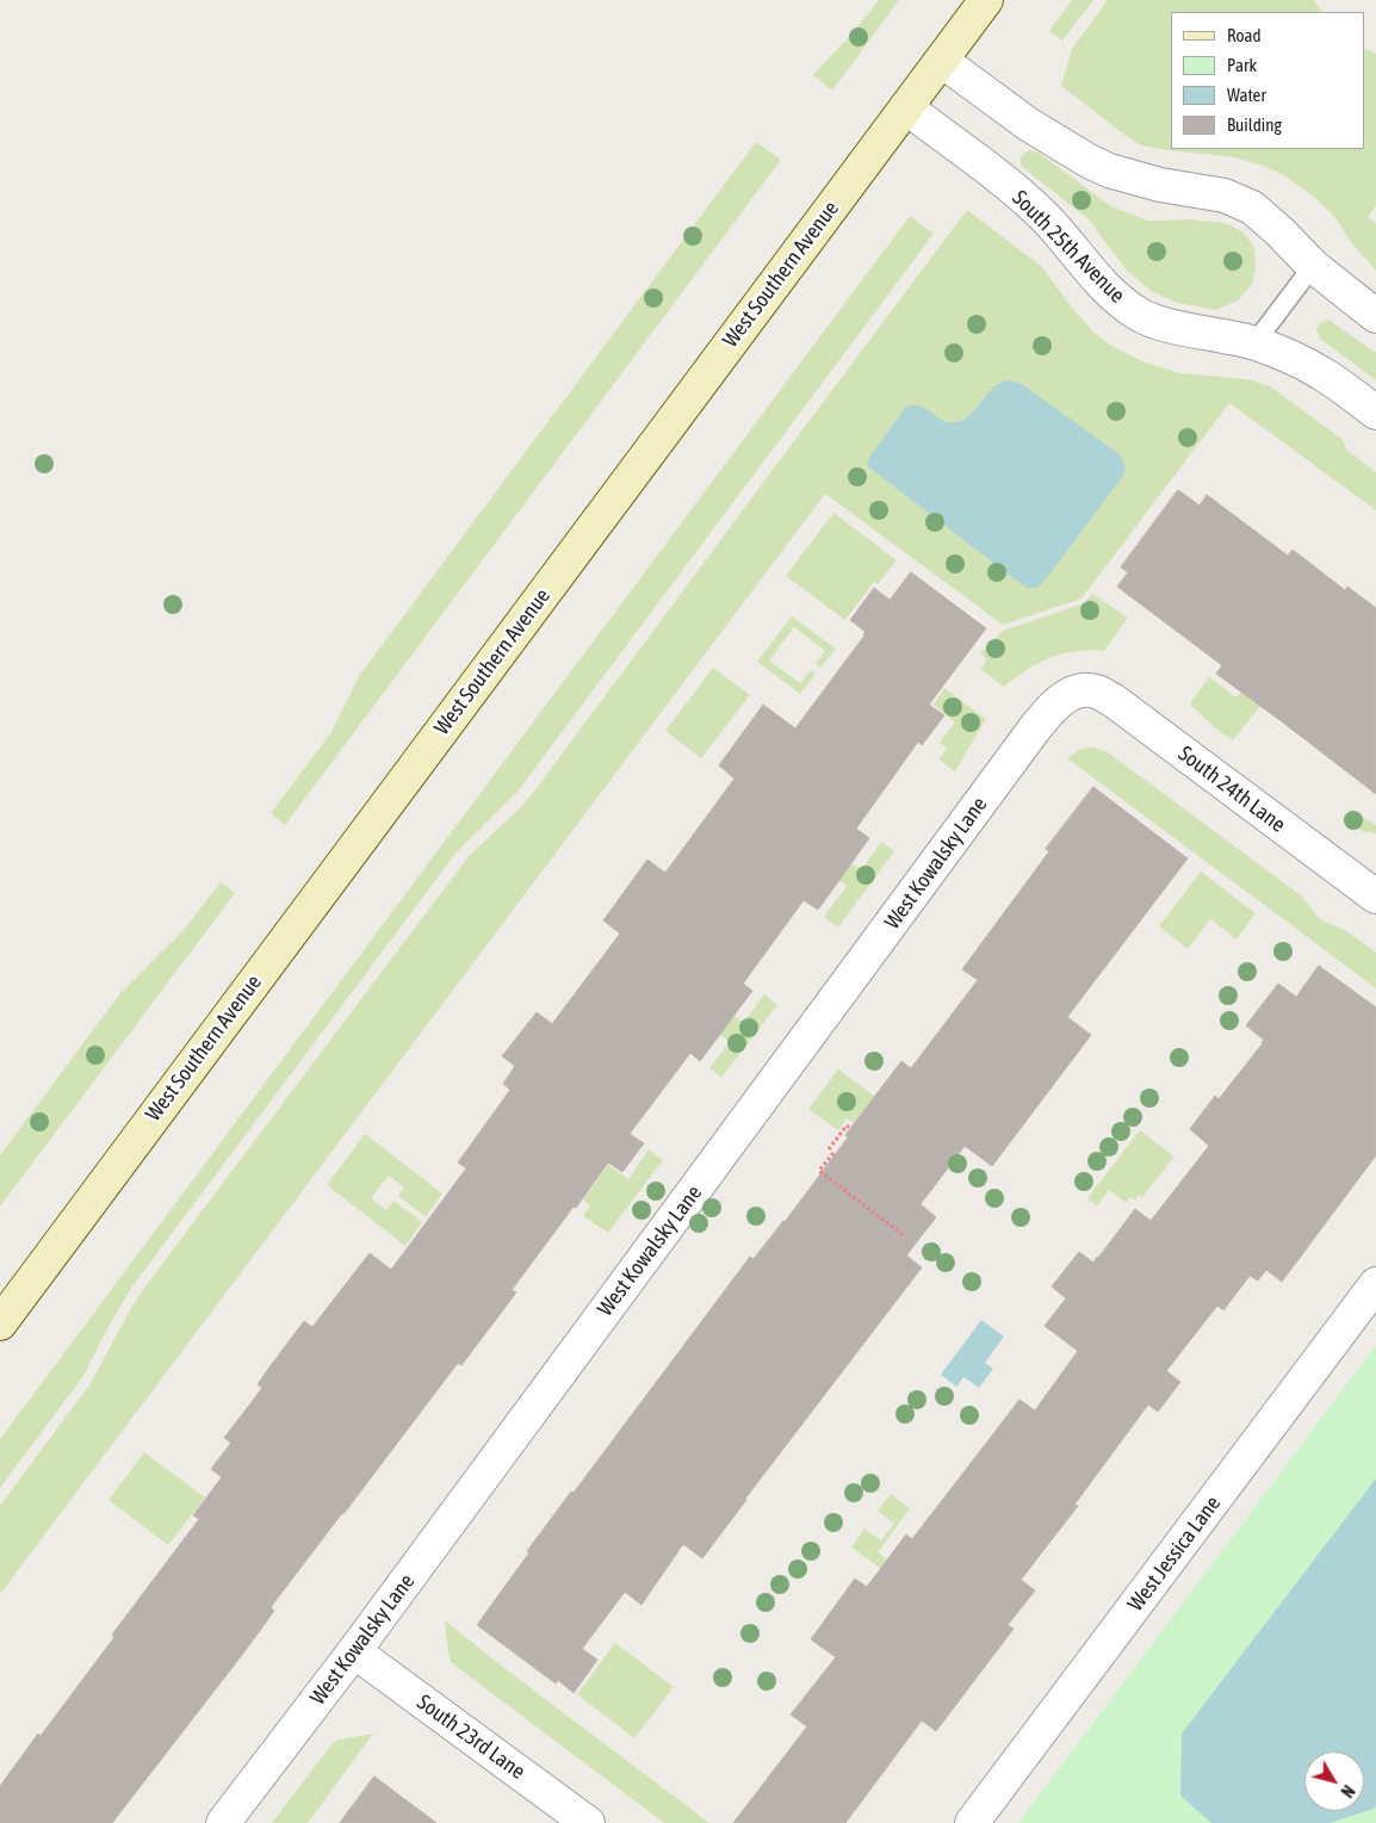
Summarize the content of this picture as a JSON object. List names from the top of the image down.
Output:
{
  "streets": {
    "main road": ["West Southern Avenue"],
    "street": [
      "South 25th Avenue",
      "South 24th Lane",
      "West Kowalsky Lane",
      "West Jessica Lane",
      "South 23rd Lane"
    ]
  },
  "crossings": [
    ["South 25th Avenue", "West Southern Avenue"],
    ["South 24th Lane", "West Kowalsky Lane"],
    ["West Kowalsky Lane", "South 23rd Lane"]
  ],
  "legend": [
    "Road",
    "Park",
    "Water",
    "Building"
  ],
  "north": "bottom right"
}
